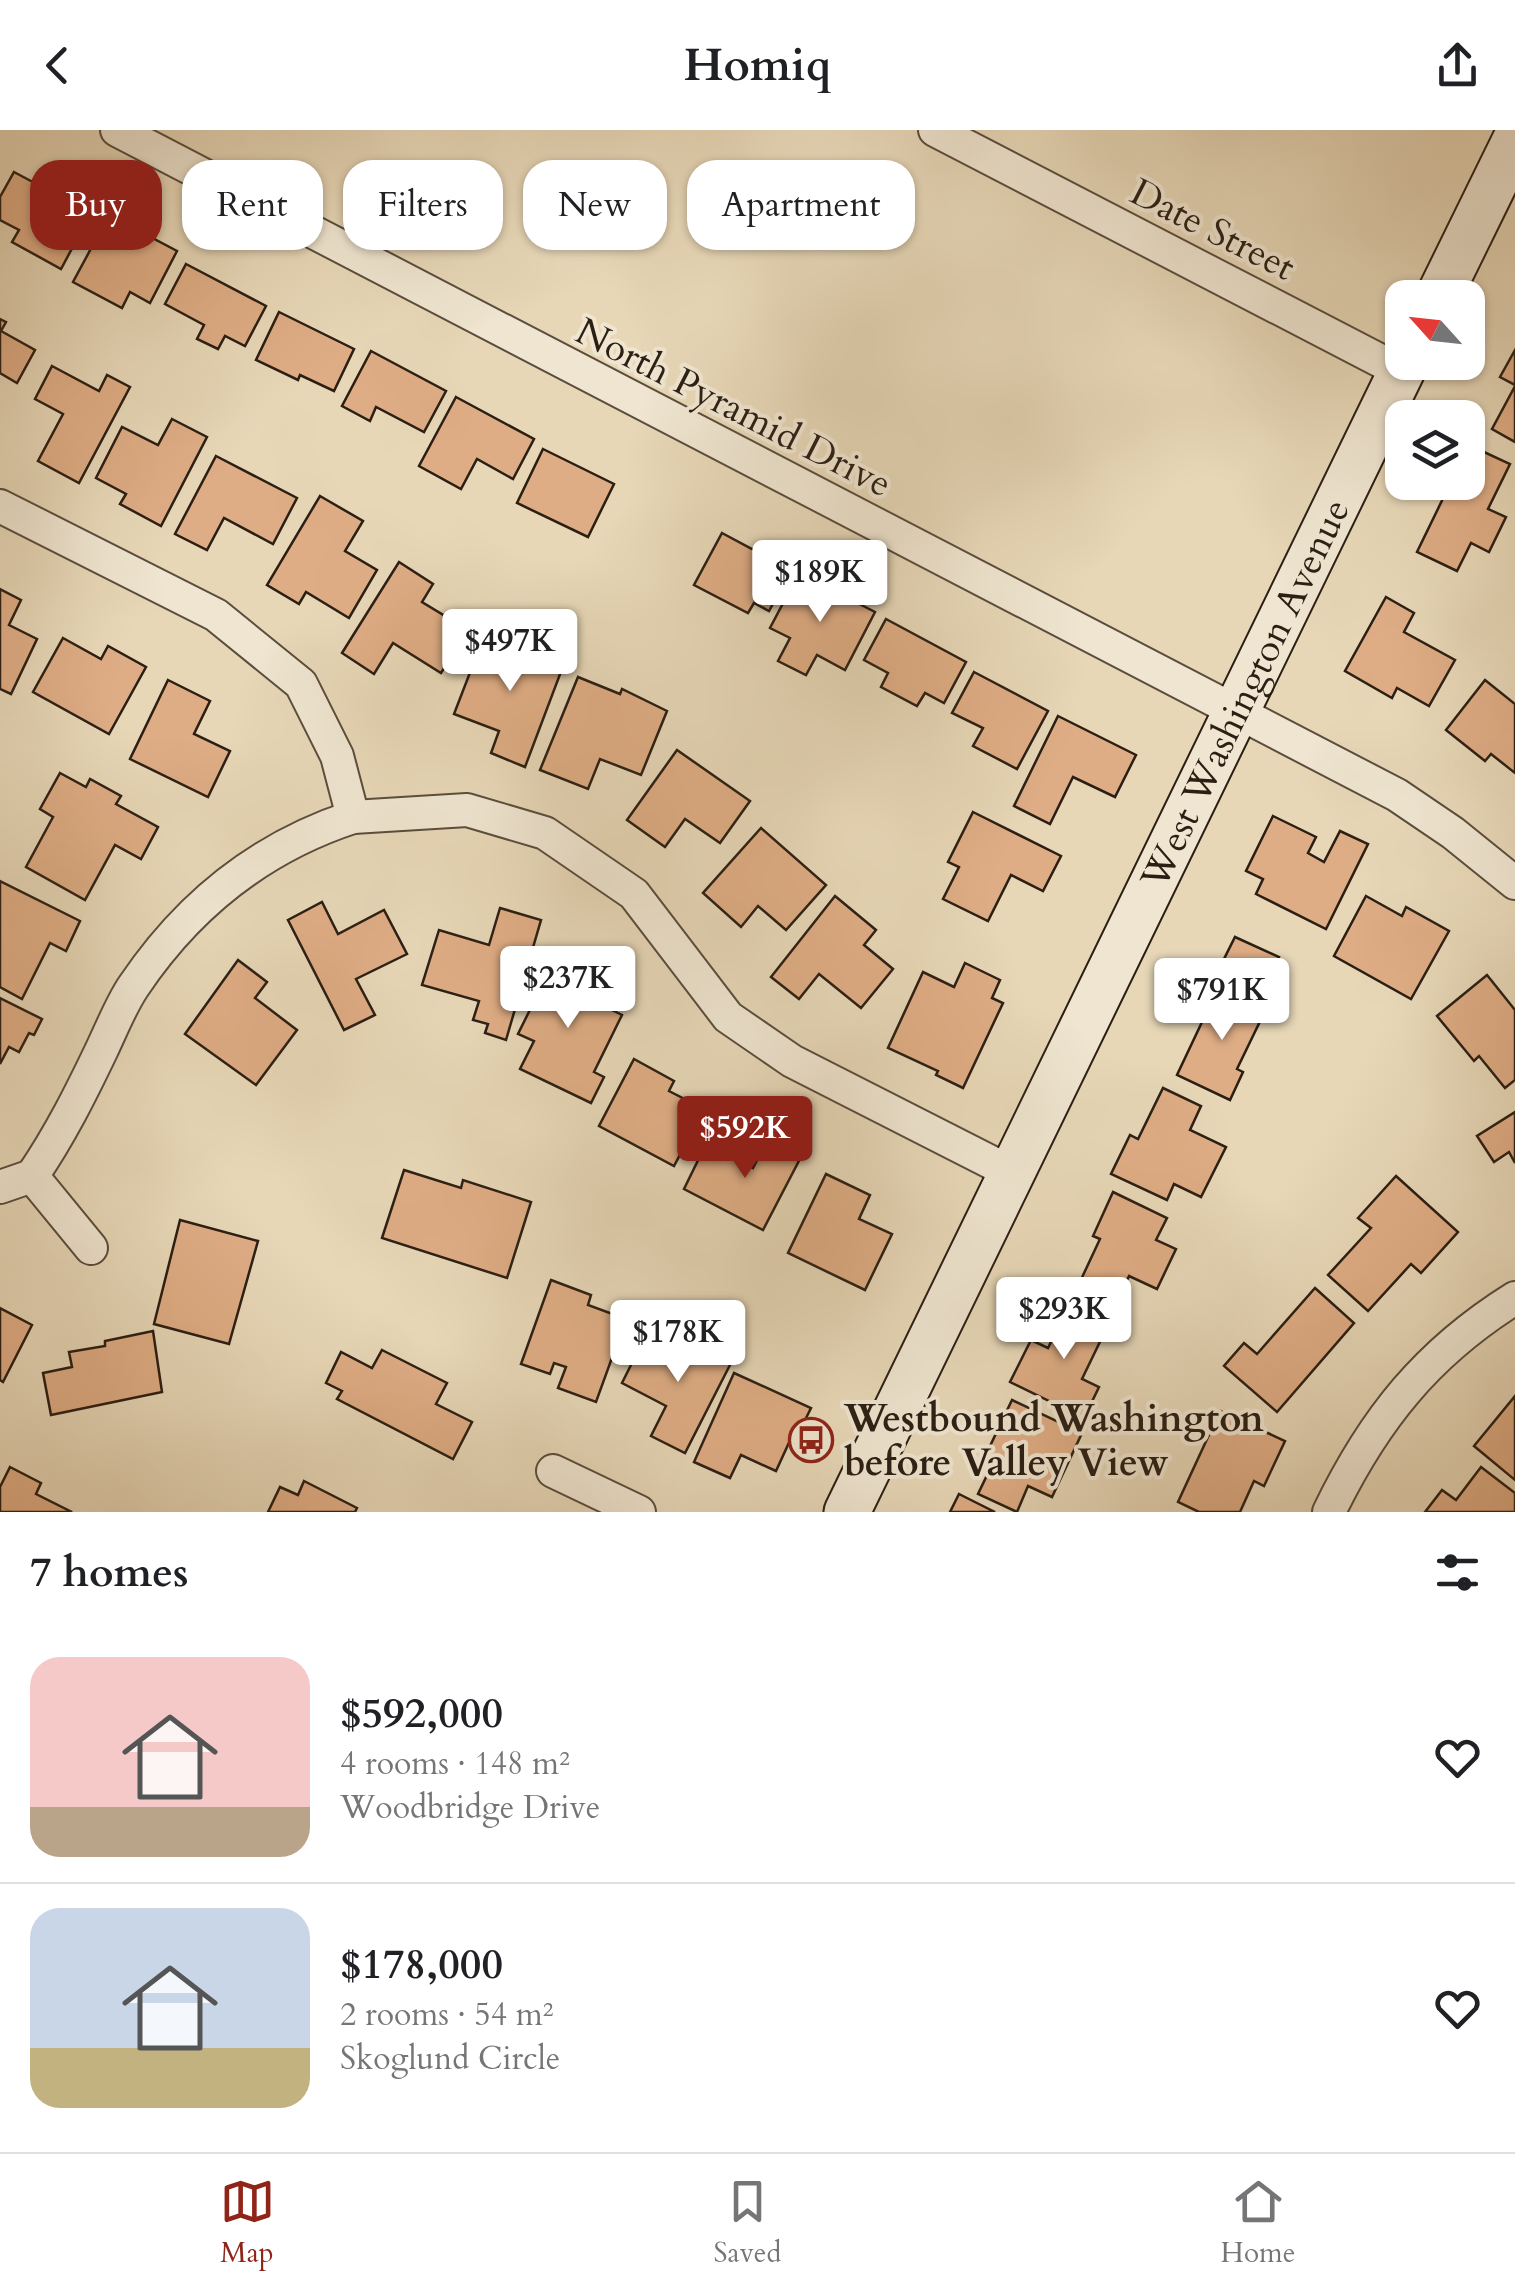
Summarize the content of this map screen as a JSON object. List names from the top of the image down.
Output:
{
  "streets": {
    "main road": ["West Washington Avenue"],
    "street": ["Date Street", "North Pyramid Drive"]
  },
  "crossings": [
    ["North Pyramid Drive", "West Washington Avenue"]
  ],
  "places": {
    "bus stop": ["Westbound Washington before Valley View"]
  },
  "north": "top left",
  "page": {
    "header": "Homiq",
    "chip": [
      "Buy",
      "Rent",
      "Filters",
      "New",
      "Apartment"
    ],
    "price": [
      "$189K",
      "$497K",
      "$237K",
      "$791K",
      "$592K",
      "$293K",
      "$178K"
    ],
    "heading": "7 homes",
    "list": [
      {
        "name": "$592,000",
        "note": "4 rooms · 148 m² · Woodbridge Drive"
      },
      {
        "name": "$178,000",
        "note": "2 rooms · 54 m² · Skoglund Circle"
      }
    ],
    "tabs": ["Map", "Saved", "Home"]
  }
}
